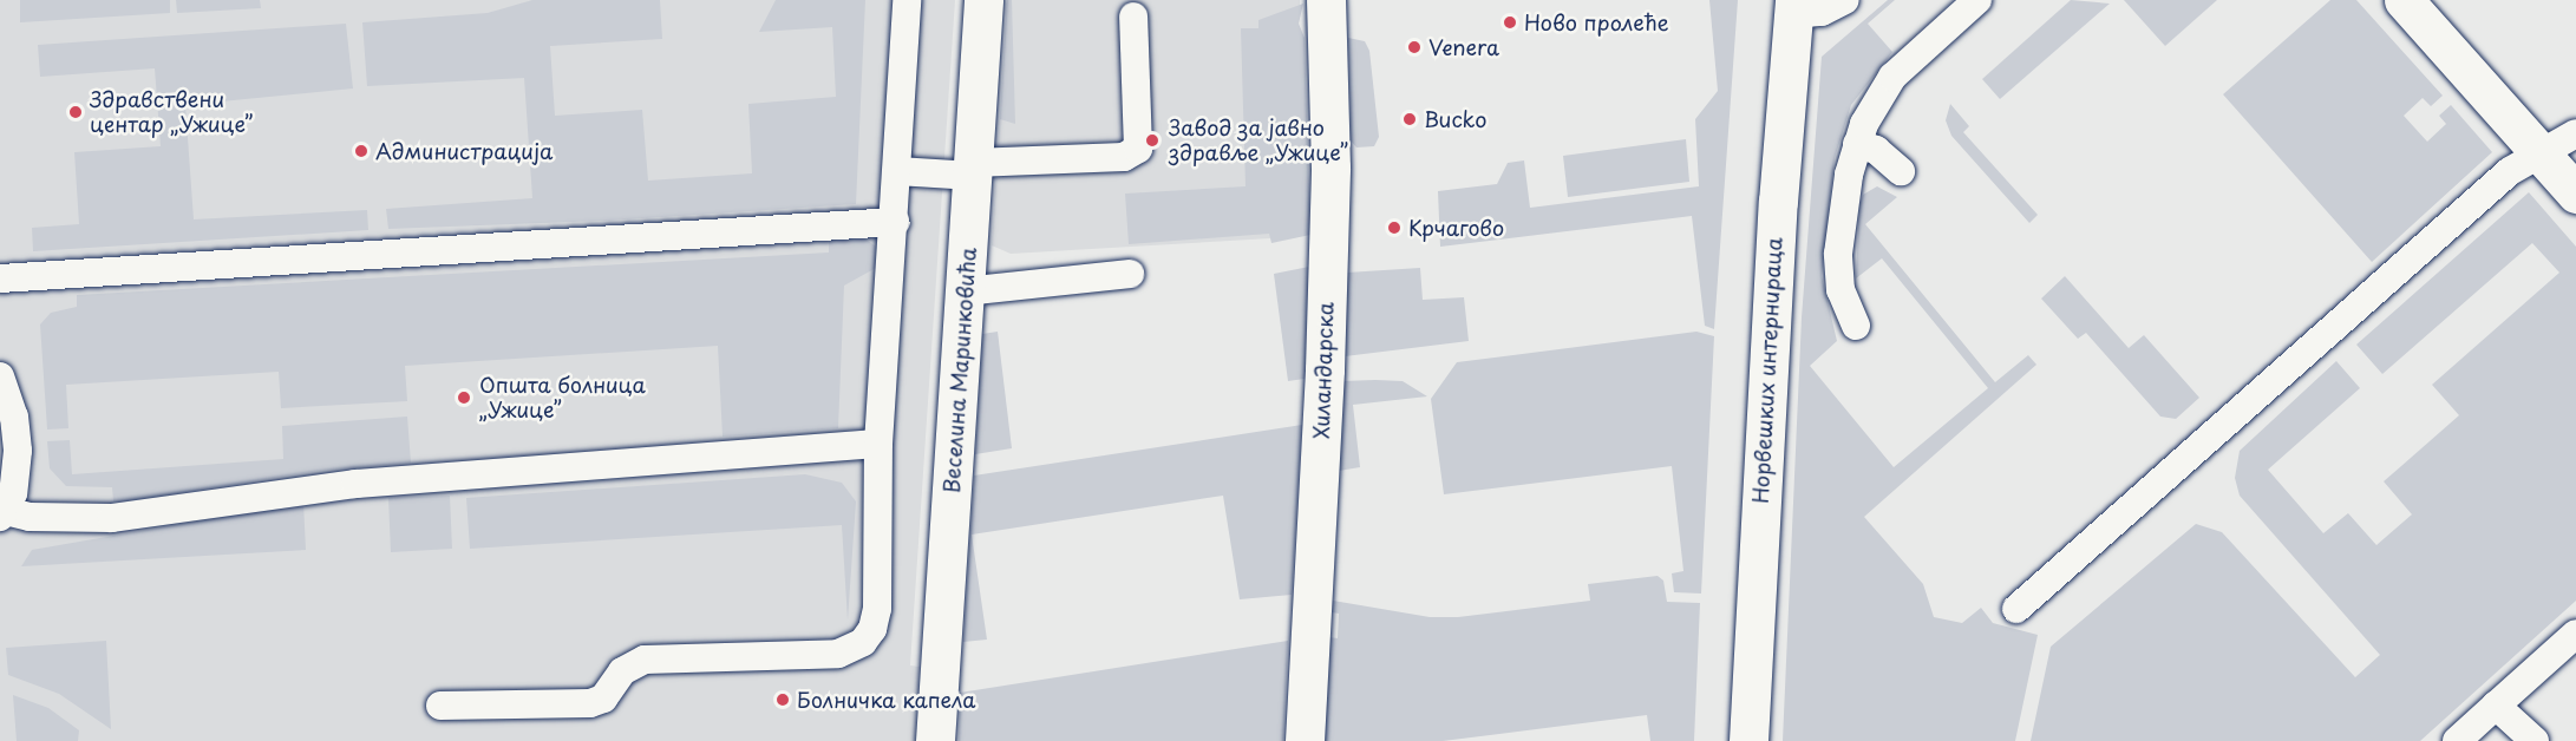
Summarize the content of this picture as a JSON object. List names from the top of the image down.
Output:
{
  "streets": {
    "street": ["Веселина Маринковића", "Хиландарска", "Норвешких интернираца"]
  },
  "places": [
    "Ново пролеће",
    "Venera",
    "Здравствени центар „Ужице”",
    "Bucko",
    "Завод за јавно здравље „Ужице”",
    "Администрација",
    "Крчагово",
    "Општа болница „Ужице”",
    "Болничка капела"
  ]
}
